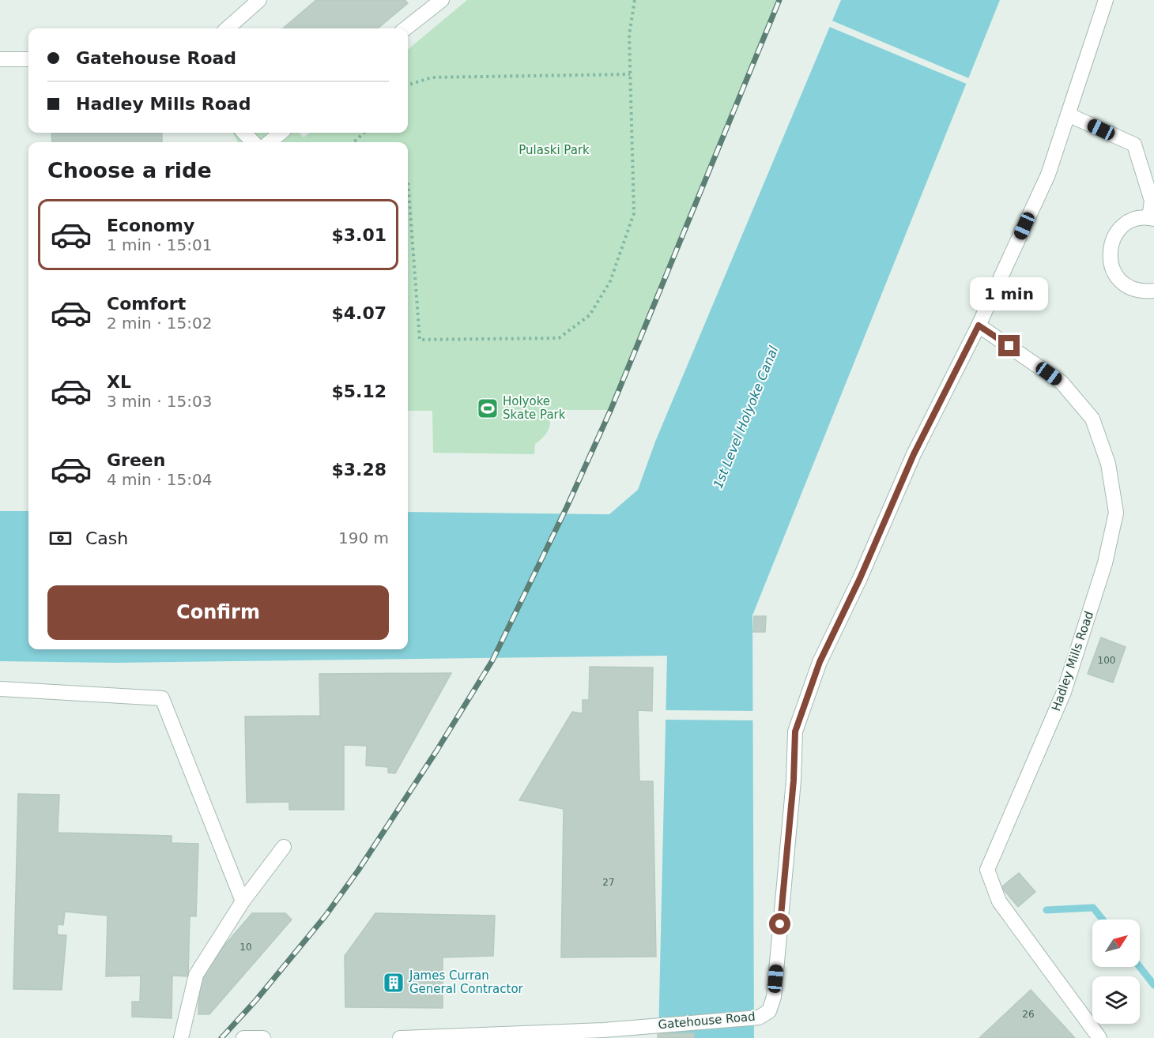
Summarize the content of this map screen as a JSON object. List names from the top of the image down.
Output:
{
  "streets": {
    "street": ["Hadley Mills Road", "Gatehouse Road"]
  },
  "crossings": [
    ["Hadley Mills Road", "Gatehouse Road"]
  ],
  "water": ["1st Level Holyoke Canal"],
  "parks": ["Pulaski Park"],
  "places": {
    "sports": ["Holyoke Skate Park"],
    "building": ["James Curran General Contractor"]
  },
  "house_numbers": [
    "100",
    "27",
    "10",
    "26"
  ],
  "north": "top right",
  "page": {
    "banner": ["Gatehouse Road", "Hadley Mills Road"],
    "heading": "Choose a ride",
    "list": [
      {
        "name": "Economy",
        "note": "1 min · 15:01",
        "value": "$3.01"
      },
      {
        "name": "Comfort",
        "note": "2 min · 15:02",
        "value": "$4.07"
      },
      {
        "name": "XL",
        "note": "3 min · 15:03",
        "value": "$5.12"
      },
      {
        "name": "Green",
        "note": "4 min · 15:04",
        "value": "$3.28"
      }
    ],
    "bubble": "1 min",
    "pay": ["Cash", "190 m"],
    "buttons": "Confirm"
  }
}
